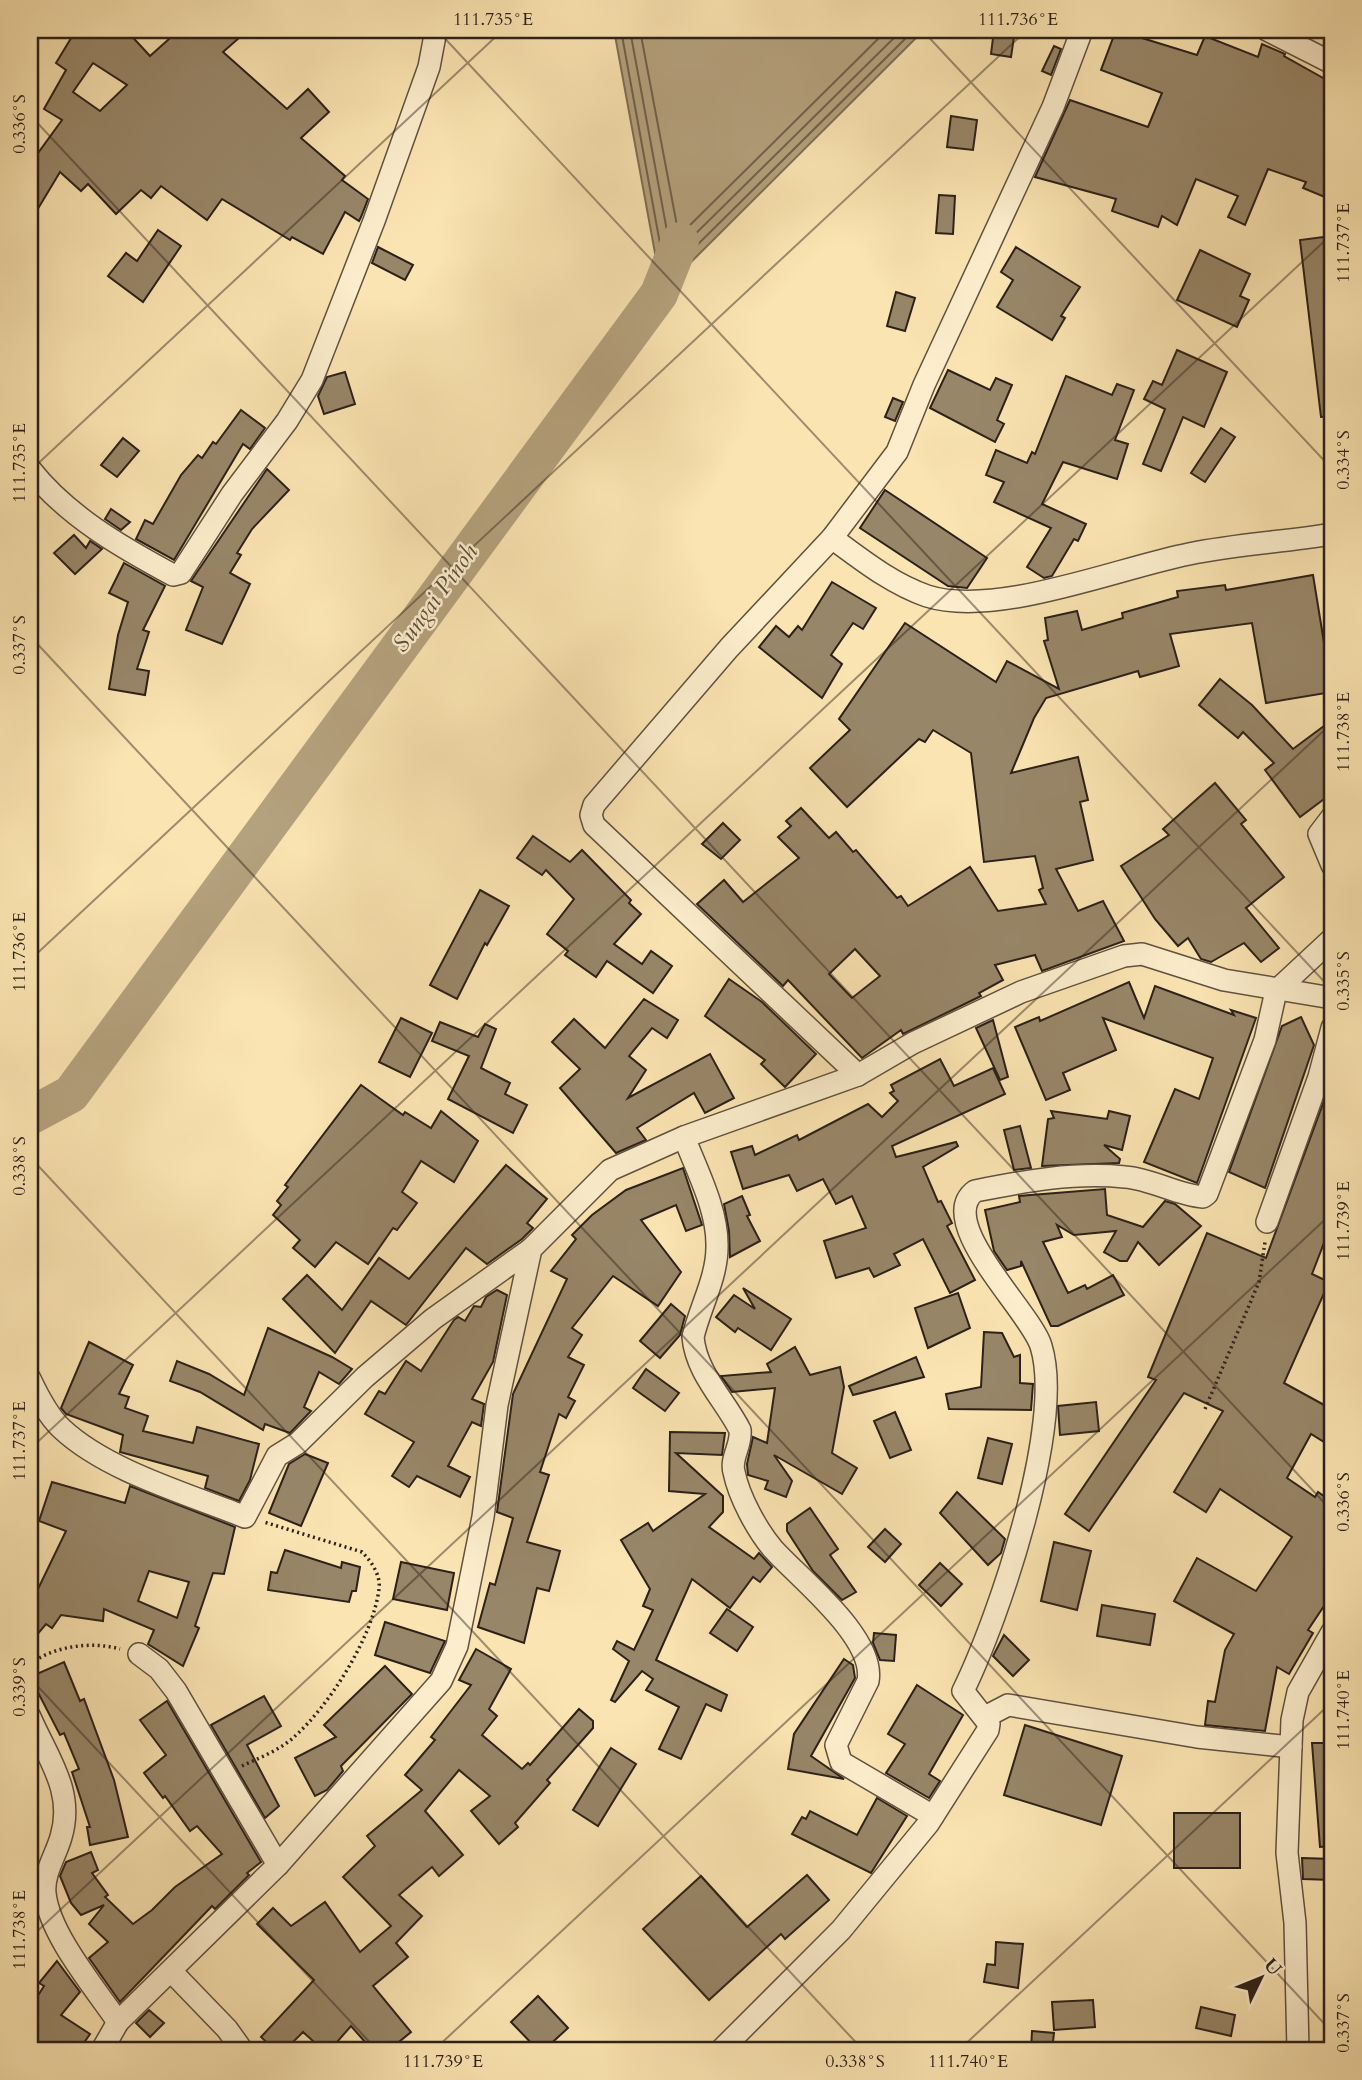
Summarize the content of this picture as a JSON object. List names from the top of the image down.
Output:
{
  "water": ["Sungai Pinoh"],
  "north": "top right",
  "coordinates": [
    "111.735°E",
    "111.736°E",
    "0.336°S",
    "111.737°E",
    "0.334°S",
    "0.337°S",
    "111.738°E",
    "0.335°S",
    "0.338°S",
    "111.739°E",
    "0.339°S",
    "111.740°E"
  ]
}
